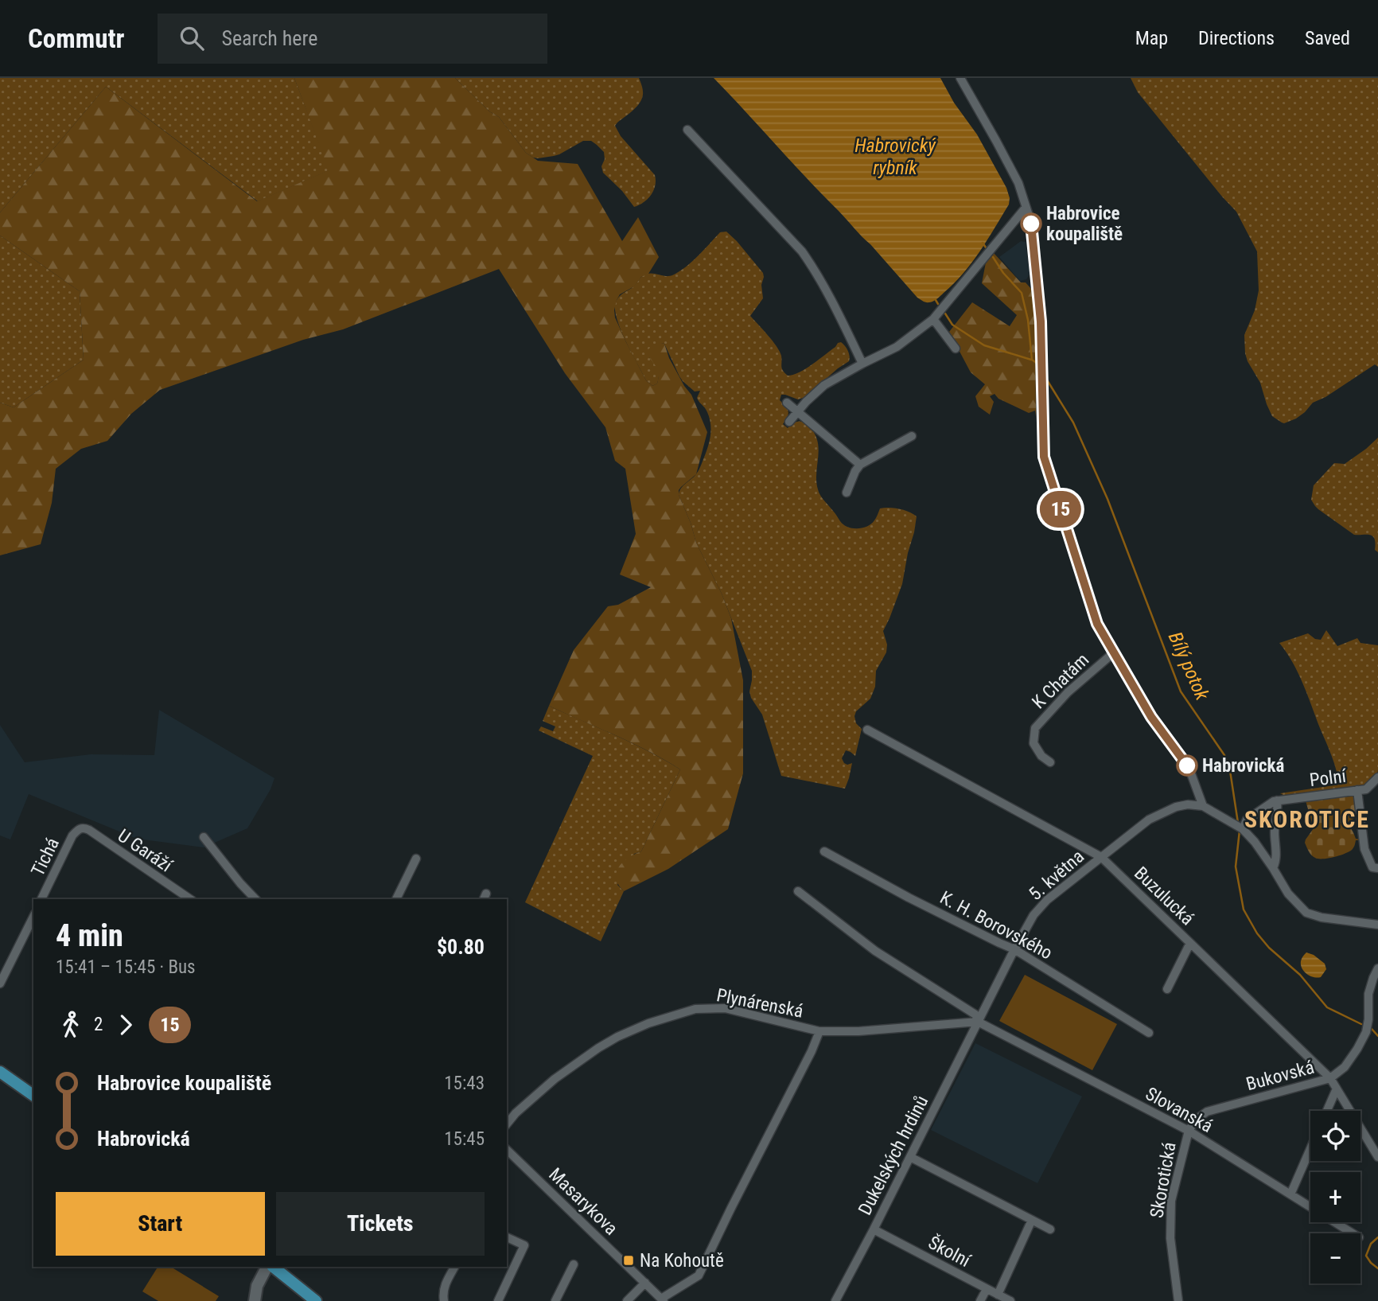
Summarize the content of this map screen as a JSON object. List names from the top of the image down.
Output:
{
  "streets": {
    "street": [
      "K Chatám",
      "Polní",
      "U Garáží",
      "Tichá",
      "5. května",
      "Buzulucká",
      "K. H. Borovského",
      "Plynárenská",
      "Bukovská",
      "Slovanská",
      "Dukelských hrdinů",
      "Skorotická",
      "Masarykova",
      "Školní"
    ]
  },
  "crossings": [
    ["K Chatám", "5. května"],
    ["U Garáží", "Tichá"],
    ["5. května", "Buzulucká"],
    ["5. května", "K. H. Borovského"],
    ["5. května", "Plynárenská"],
    ["5. května", "Slovanská"],
    ["5. května", "Dukelských hrdinů"],
    ["Buzulucká", "Bukovská"],
    ["Plynárenská", "Slovanská"],
    ["Plynárenská", "Dukelských hrdinů"],
    ["Bukovská", "Slovanská"],
    ["Bukovská", "Skorotická"],
    ["Slovanská", "Dukelských hrdinů"],
    ["Slovanská", "Skorotická"],
    ["Dukelských hrdinů", "Školní"]
  ],
  "districts": ["SKOROTICE"],
  "water": ["Habrovický rybník", "Bílý potok"],
  "places": {
    "other": ["Habrovice koupaliště", "Habrovická"],
    "transit": ["Na Kohoutě"]
  },
  "lines": ["bus line 15"],
  "page": {
    "header": "Commutr",
    "search": "Search here",
    "nav": ["Map", "Directions", "Saved"],
    "on_map": "15",
    "heading": ["4 min", "15:41 – 15:45 · Bus", "$0.80"],
    "legs": ["2", "15"],
    "list": [
      {
        "name": "Habrovice koupaliště",
        "value": "15:43"
      },
      {
        "name": "Habrovická",
        "value": "15:45"
      }
    ],
    "map_buttons": ["+", "−"],
    "buttons": ["Start", "Tickets"]
  }
}
